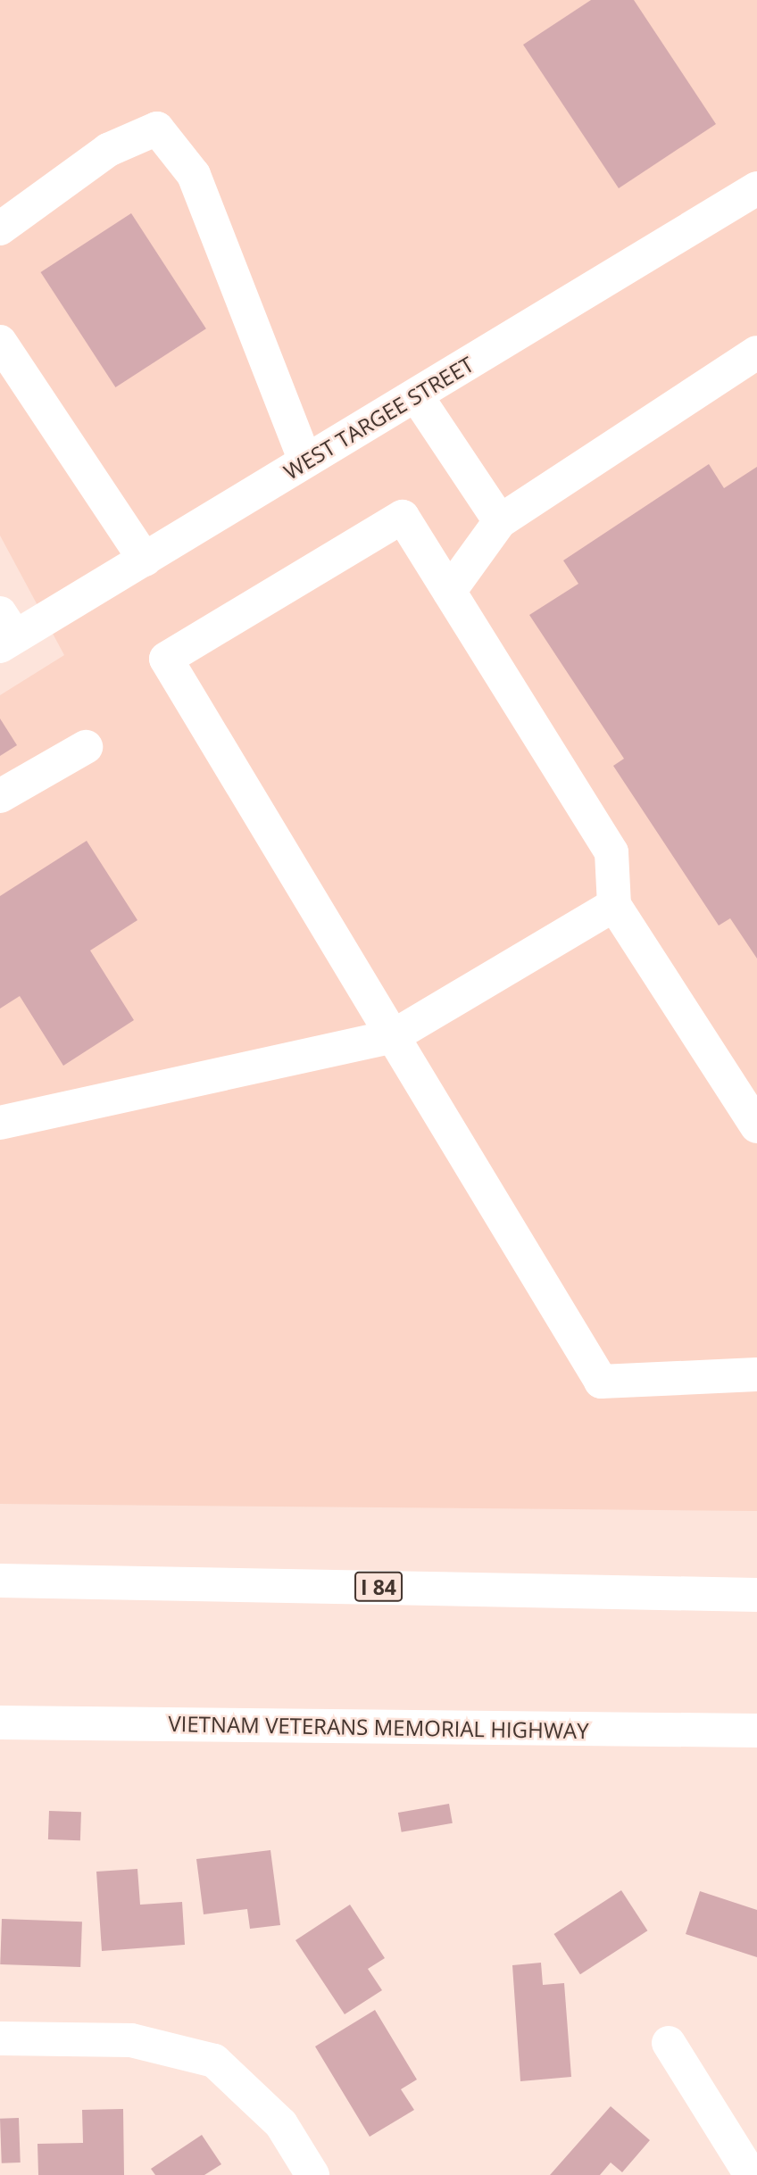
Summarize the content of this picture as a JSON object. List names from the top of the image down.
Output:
{
  "streets": {
    "main road": ["WEST TARGEE STREET", "I 84", "VIETNAM VETERANS MEMORIAL HIGHWAY"]
  }
}
